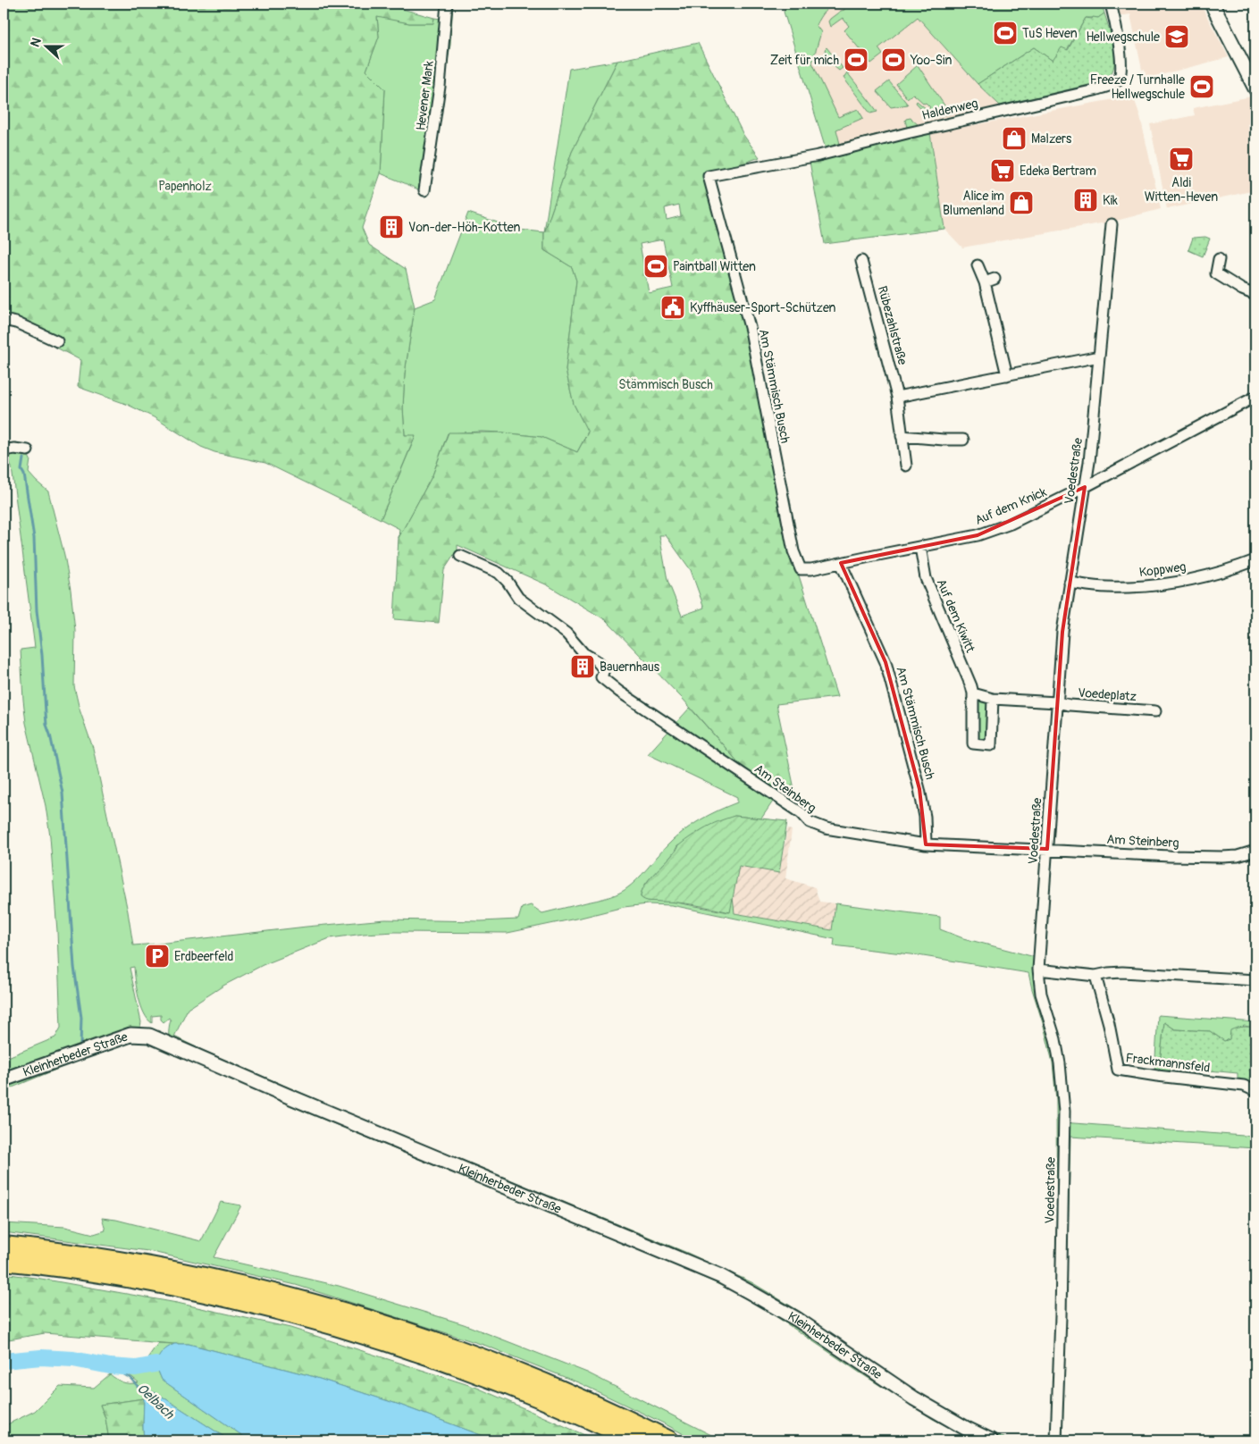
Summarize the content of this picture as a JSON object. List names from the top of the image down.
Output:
{
  "streets": {
    "street": [
      "Hevener Mark",
      "Haldenweg",
      "Rübezahlstraße",
      "Am Stämmisch Busch",
      "Voedestraße",
      "Auf dem Knick",
      "Koppweg",
      "Auf dem Kiwitt",
      "Voedeplatz",
      "Am Steinberg",
      "Kleinherbeder Straße",
      "Frackmannsfeld"
    ]
  },
  "crossings": [
    ["Haldenweg", "Am Stämmisch Busch"],
    ["Am Stämmisch Busch", "Auf dem Knick"],
    ["Am Stämmisch Busch", "Am Steinberg"],
    ["Voedestraße", "Auf dem Knick"],
    ["Voedestraße", "Koppweg"],
    ["Voedestraße", "Voedeplatz"],
    ["Voedestraße", "Am Steinberg"],
    ["Auf dem Knick", "Auf dem Kiwitt"]
  ],
  "water": ["Oelbach"],
  "parks": ["Papenholz", "Stämmisch Busch"],
  "places": {
    "sports": [
      "TuS Heven",
      "Zeit für mich",
      "Yoo-Sin",
      "Freeze / Turnhalle Hellwegschule",
      "Paintball Witten"
    ],
    "school or university": ["Hellwegschule"],
    "shop": ["Malzers", "Alice im Blumenland"],
    "supermarket": ["Aldi Witten-Heven", "Edeka Bertram"],
    "building": ["Kik", "Von-der-Höh-Kotten", "Bauernhaus"],
    "public building": ["Kyffhäuser-Sport-Schützen"],
    "parking": ["Erdbeerfeld"]
  },
  "north": "left"
}
